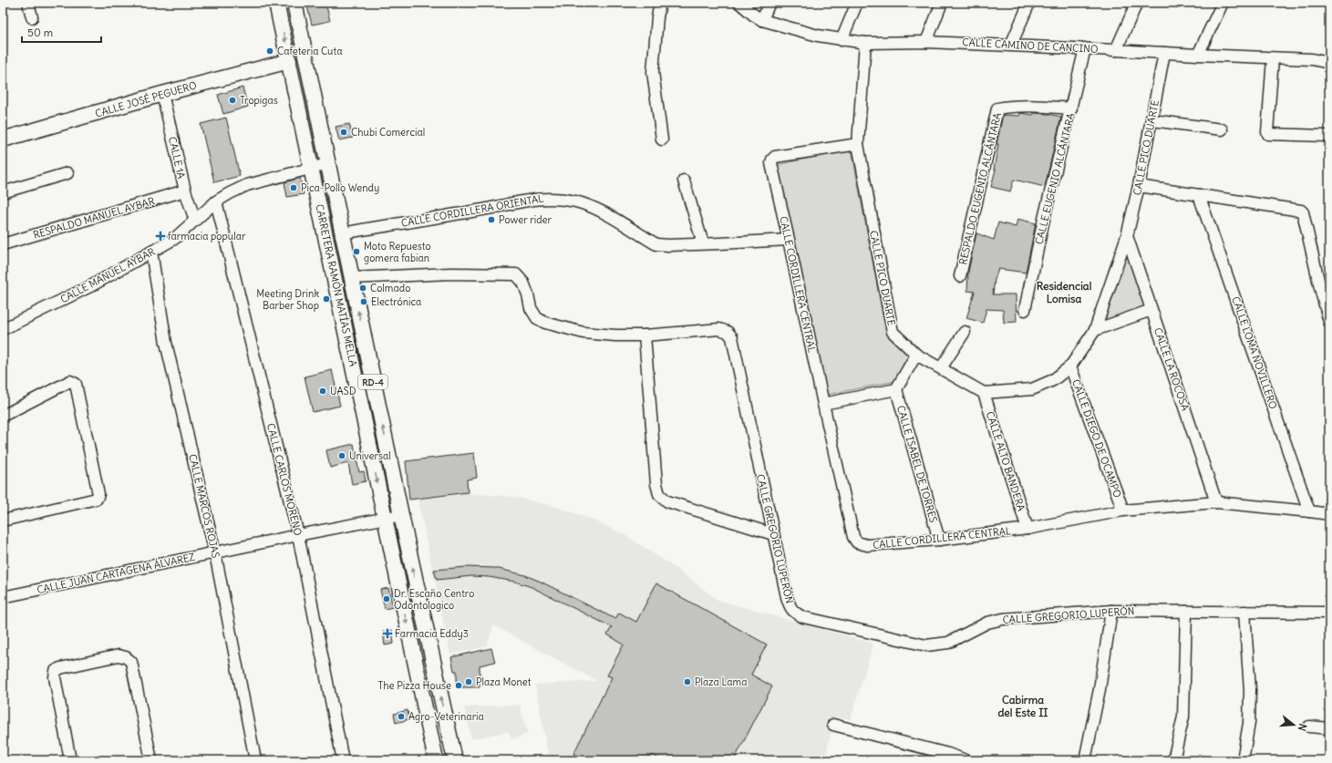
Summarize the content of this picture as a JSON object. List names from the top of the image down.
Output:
{
  "streets": {
    "main road": ["CALLE JOSÉ PEGUERO", "CARRETERA RAMÓN MATÍAS MELLA", "RD-4"],
    "street": [
      "CALLE CAMINO DE CANCINO",
      "CALLE PICO DUARTE",
      "CALLE 1A",
      "CALLE EUGENIO ALCÁNTARA",
      "RESPALDO EUGENIO ALCÁNTARA",
      "CALLE CORDILLERA ORIENTAL",
      "RESPALDO MANUEL AYBAR",
      "CALLE MANUEL AYBAR",
      "CALLE CORDILLERA CENTRAL",
      "CALLE LOMA NOVILLERO",
      "CALLE LA ROCOSA",
      "CALLE DIEGO DE OCAMPO",
      "CALLE ALTO BANDERA",
      "CALLE ISABEL DE TORRES",
      "CALLE CARLOS MORENO",
      "CALLE MARCOS ROJAS",
      "CALLE GREGORIO LUPERÓN",
      "CALLE JUAN CARTAGENA ÁLVAREZ"
    ]
  },
  "crossings": [
    ["CALLE CAMINO DE CANCINO", "CALLE PICO DUARTE"],
    ["CALLE CAMINO DE CANCINO", "CALLE EUGENIO ALCÁNTARA"],
    ["CALLE JOSÉ PEGUERO", "CALLE 1A"],
    ["CALLE JOSÉ PEGUERO", "CARRETERA RAMÓN MATÍAS MELLA"],
    ["CALLE PICO DUARTE", "CALLE CORDILLERA CENTRAL"],
    ["CALLE PICO DUARTE", "CALLE LA ROCOSA"],
    ["CALLE PICO DUARTE", "CALLE DIEGO DE OCAMPO"],
    ["CALLE PICO DUARTE", "CALLE ALTO BANDERA"],
    ["CALLE 1A", "RESPALDO MANUEL AYBAR"],
    ["CALLE 1A", "CALLE MANUEL AYBAR"],
    ["CALLE EUGENIO ALCÁNTARA", "RESPALDO EUGENIO ALCÁNTARA"],
    ["CALLE CORDILLERA ORIENTAL", "CALLE CORDILLERA CENTRAL"],
    ["CALLE CORDILLERA ORIENTAL", "CARRETERA RAMÓN MATÍAS MELLA"],
    ["CALLE MANUEL AYBAR", "CARRETERA RAMÓN MATÍAS MELLA"],
    ["CALLE MANUEL AYBAR", "CALLE CARLOS MORENO"],
    ["CALLE MANUEL AYBAR", "CALLE MARCOS ROJAS"],
    ["CALLE CORDILLERA CENTRAL", "CALLE LOMA NOVILLERO"],
    ["CALLE CORDILLERA CENTRAL", "CALLE LA ROCOSA"],
    ["CALLE CORDILLERA CENTRAL", "CALLE DIEGO DE OCAMPO"],
    ["CALLE CORDILLERA CENTRAL", "CALLE ALTO BANDERA"],
    ["CALLE CORDILLERA CENTRAL", "CALLE ISABEL DE TORRES"],
    ["CARRETERA RAMÓN MATÍAS MELLA", "CALLE GREGORIO LUPERÓN"],
    ["CARRETERA RAMÓN MATÍAS MELLA", "CALLE JUAN CARTAGENA ÁLVAREZ"],
    ["CALLE CARLOS MORENO", "CALLE JUAN CARTAGENA ÁLVAREZ"],
    ["CALLE MARCOS ROJAS", "CALLE JUAN CARTAGENA ÁLVAREZ"]
  ],
  "districts": ["Residencial Lomisa", "Cabirma del Este II"],
  "places": {
    "other": [
      "Cafeteria Cuta",
      "Tropigas",
      "Chubi Comercial",
      "Pica-Pollo Wendy",
      "Power rider",
      "Moto Repuesto gomera fabian",
      "Colmado",
      "Meeting Drink Barber Shop",
      "Electrónica",
      "UASD",
      "Universal",
      "Dr. Escaño Centro Odontologico",
      "Plaza Monet",
      "Plaza Lama",
      "The Pizza House",
      "Agro-Veterinaria"
    ],
    "health": ["farmacia popular", "Farmacia Eddy3"]
  },
  "scale_bar": "50 m",
  "north": "right"
}
